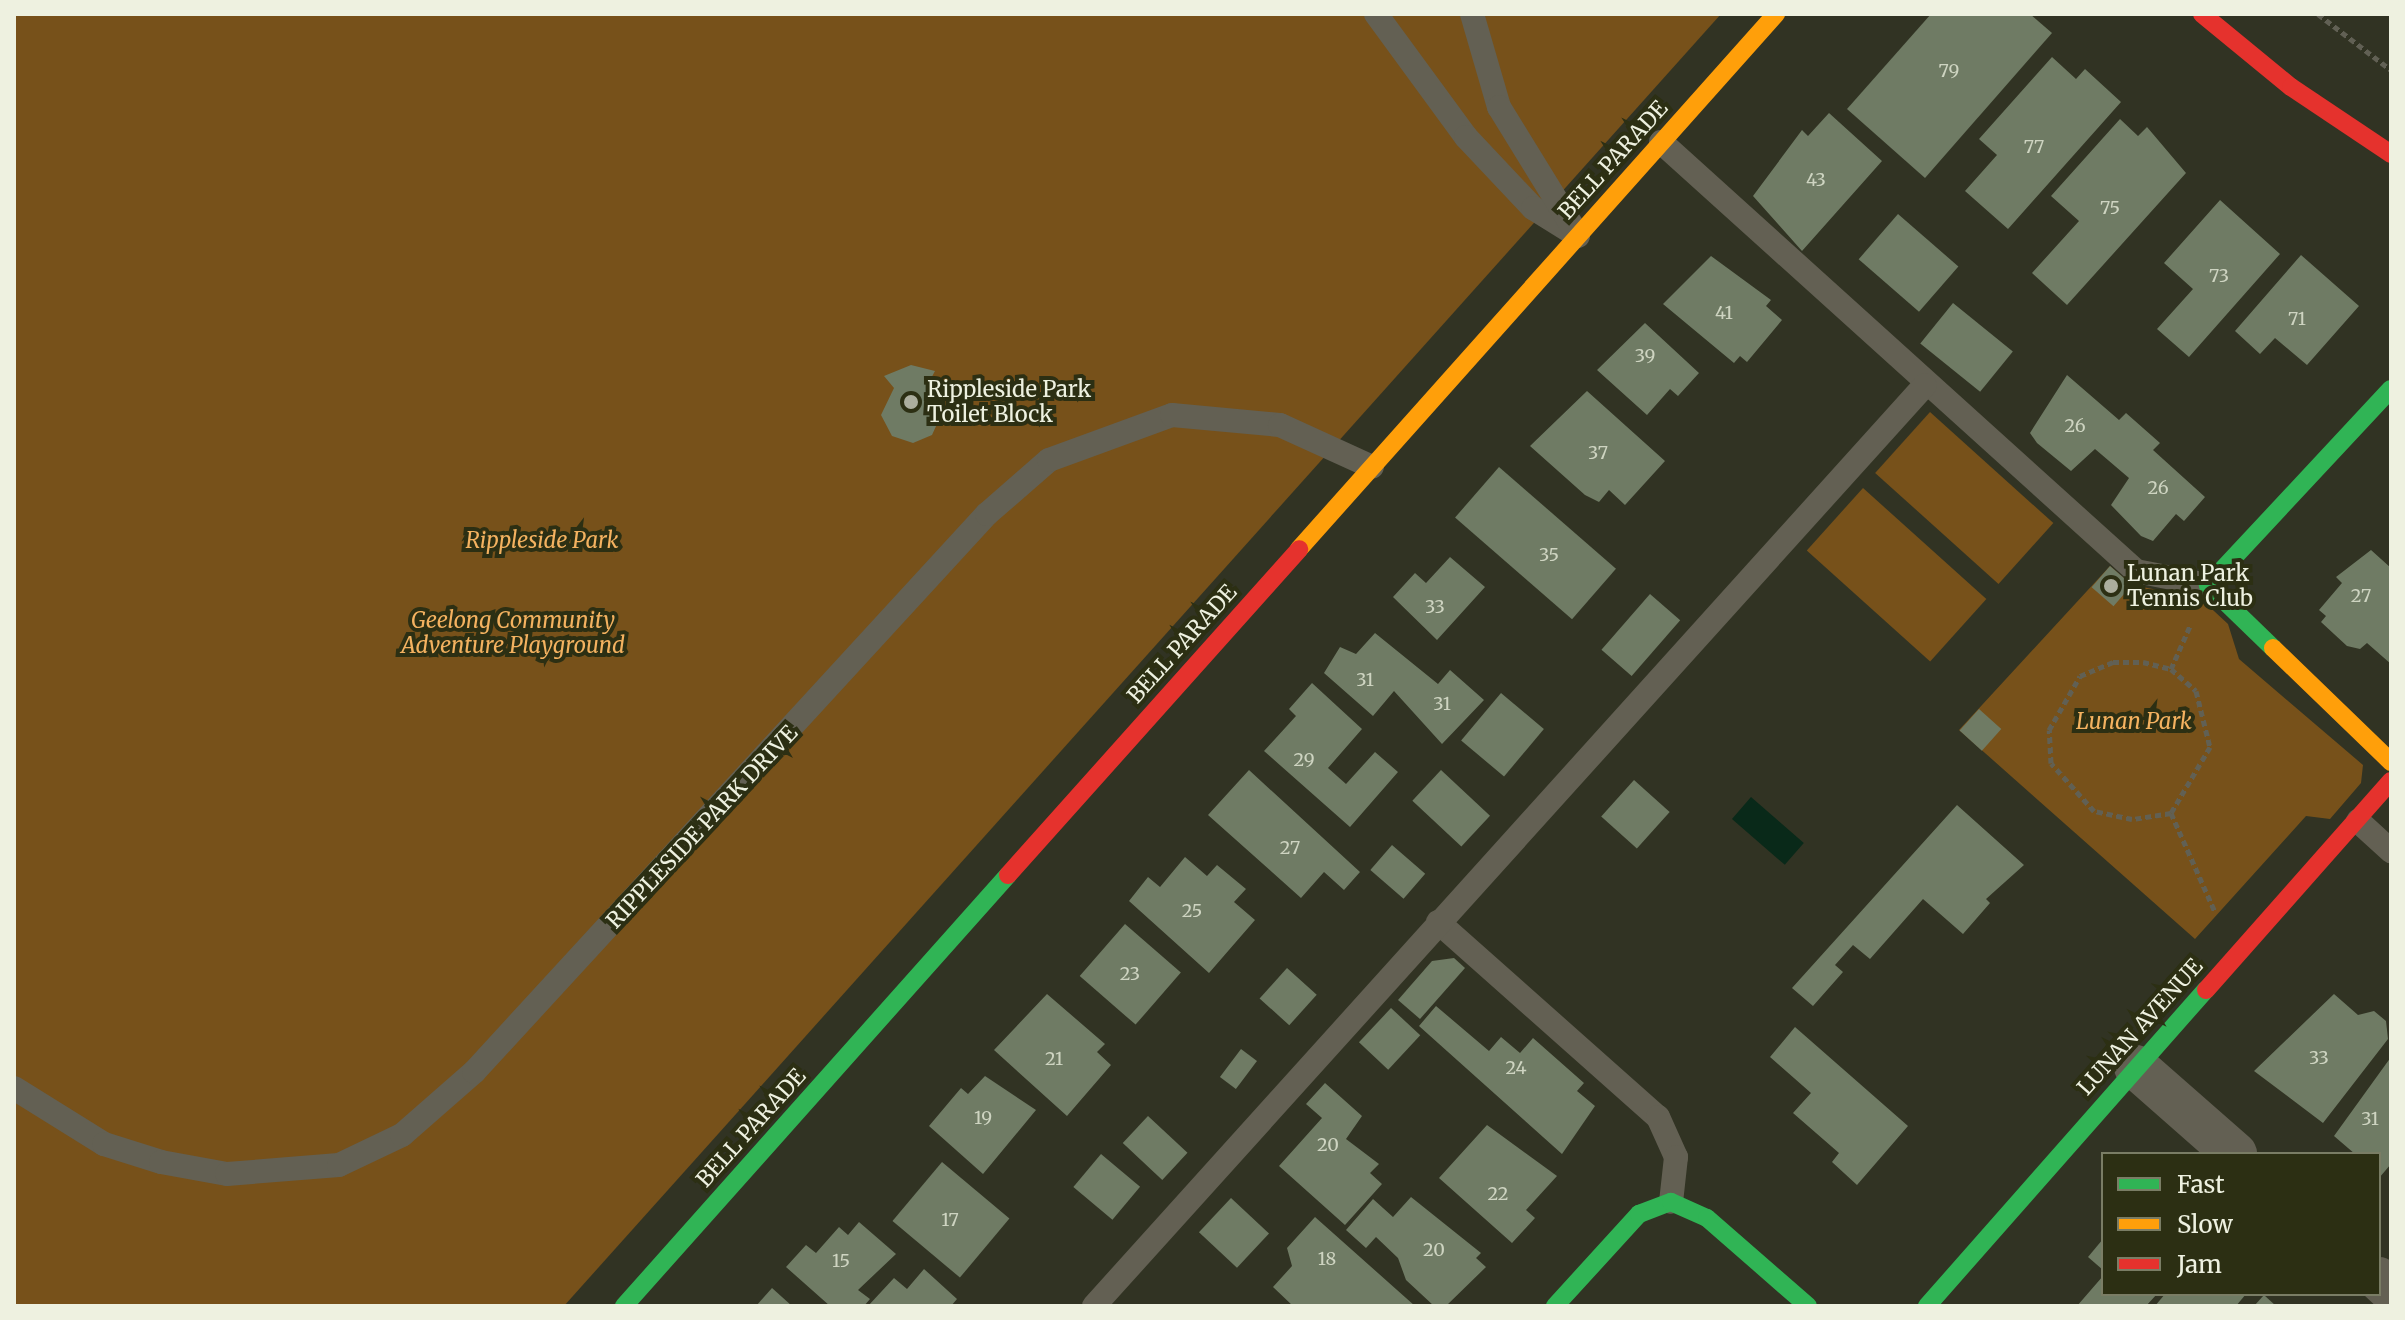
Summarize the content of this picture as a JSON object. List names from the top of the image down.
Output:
{
  "streets": {
    "street": ["BELL PARADE", "LUNAN AVENUE"],
    "lane": ["RIPPLESIDE PARK DRIVE"]
  },
  "crossings": [
    ["BELL PARADE", "RIPPLESIDE PARK DRIVE"]
  ],
  "parks": ["Rippleside Park", "Geelong Community Adventure Playground", "Lunan Park"],
  "places": ["Rippleside Park Toilet Block", "Lunan Park Tennis Club"],
  "house_numbers": [
    "79",
    "77",
    "43",
    "75",
    "73",
    "41",
    "71",
    "39",
    "26",
    "37",
    "26",
    "35",
    "27",
    "33",
    "31",
    "31",
    "29",
    "27",
    "25",
    "23",
    "33",
    "21",
    "24",
    "19",
    "31",
    "20",
    "22",
    "17",
    "20",
    "18",
    "15"
  ],
  "legend": ["Fast", "Slow", "Jam"]
}
